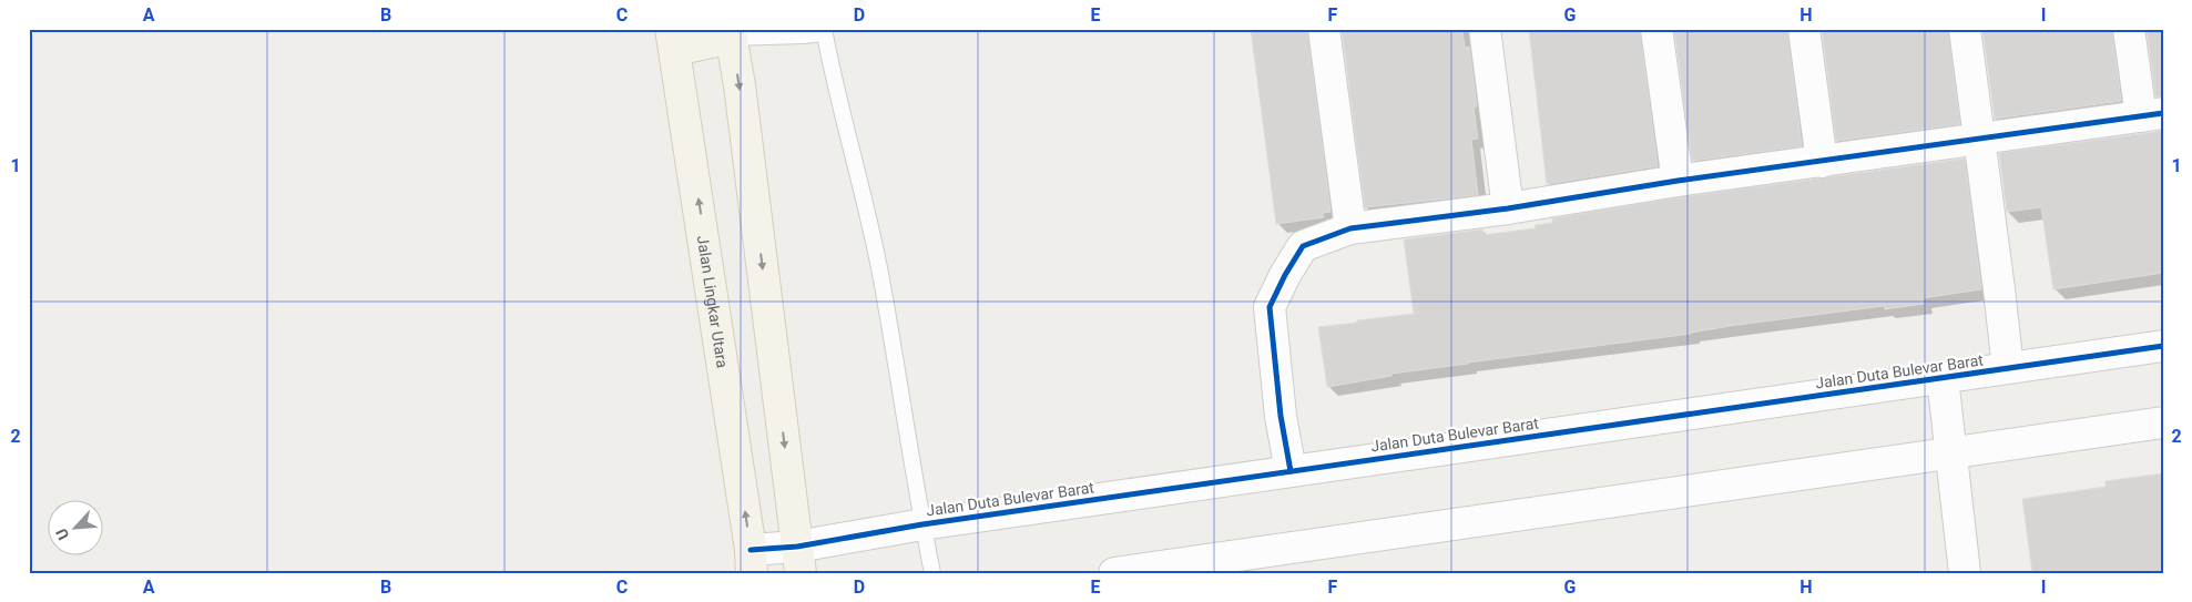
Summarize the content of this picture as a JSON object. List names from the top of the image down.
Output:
{
  "streets": {
    "main road": ["Jalan Lingkar Utara"],
    "street": ["Jalan Duta Bulevar Barat"]
  },
  "crossings": [
    ["Jalan Lingkar Utara", "Jalan Duta Bulevar Barat"]
  ],
  "north": "bottom left",
  "grid": {
    "columns": [
      "A",
      "B",
      "C",
      "D",
      "E",
      "F",
      "G",
      "H",
      "I"
    ],
    "rows": ["1", "2"]
  }
}
